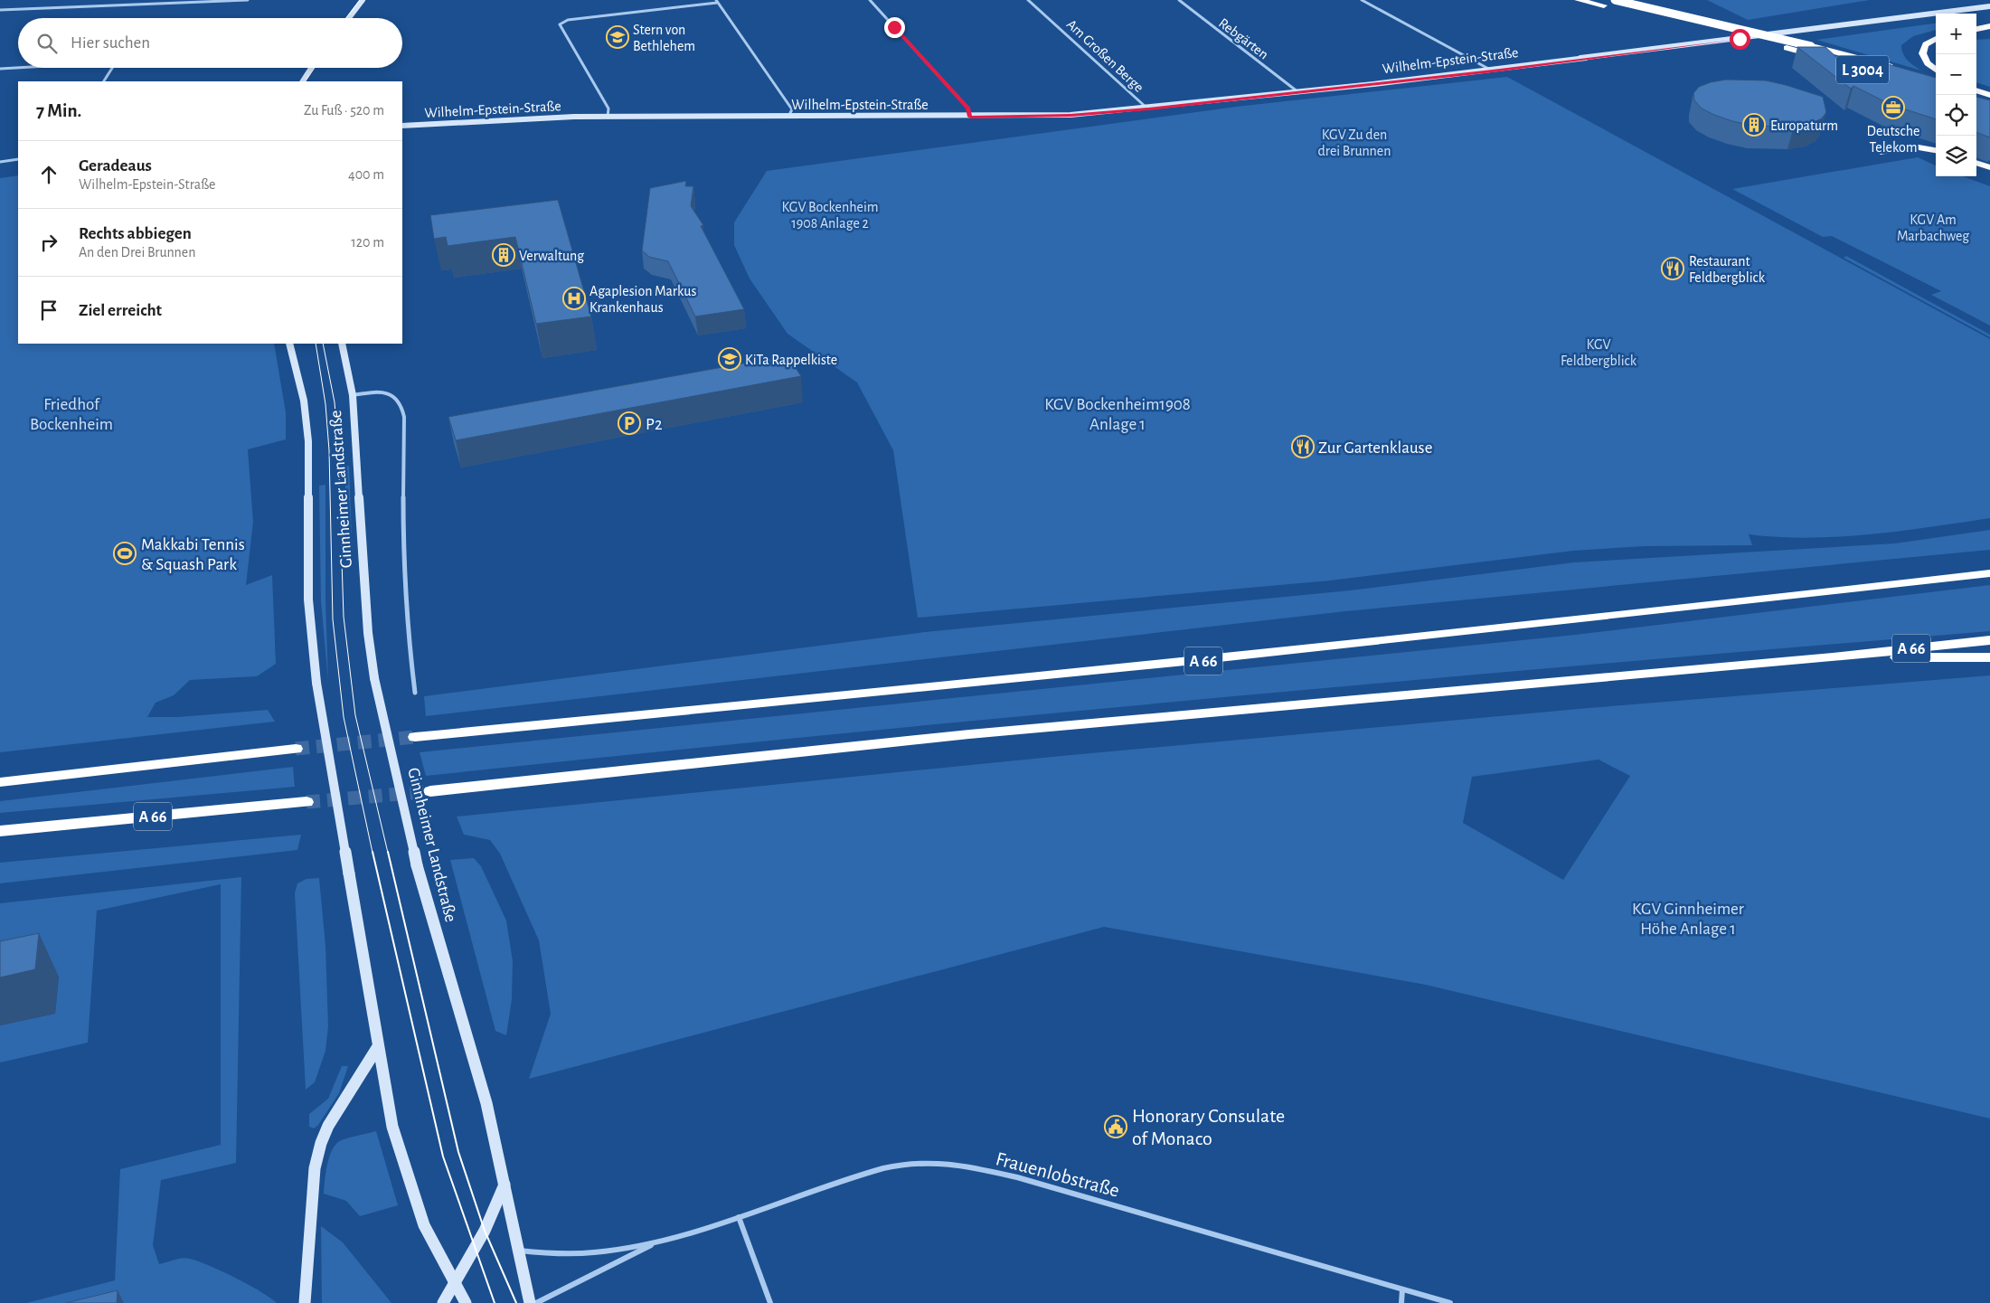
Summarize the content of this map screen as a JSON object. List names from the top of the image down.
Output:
{
  "streets": {
    "highway": ["L 3004", "A 66"],
    "main road": ["Wilhelm-Epstein-Straße", "Ginnheimer Landstraße"],
    "street": ["Rebgärten", "Am Großen Berge", "Frauenlobstraße"]
  },
  "crossings": [
    ["Rebgärten", "Wilhelm-Epstein-Straße"],
    ["Am Großen Berge", "Wilhelm-Epstein-Straße"],
    ["Ginnheimer Landstraße", "Frauenlobstraße"]
  ],
  "parks": [
    "KGV Zu den drei Brunnen",
    "KGV Bockenheim 1908 Anlage 2",
    "KGV Am Marbachweg",
    "KGV Feldbergblick",
    "Friedhof Bockenheim",
    "KGV Bockenheim1908 Anlage 1",
    "KGV Ginnheimer Höhe Anlage 1"
  ],
  "places": {
    "school or university": ["Stern von Bethlehem", "KiTa Rappelkiste"],
    "office": ["Deutsche Telekom"],
    "building": ["Europaturm", "Verwaltung"],
    "restaurant": ["Restaurant Feldbergblick", "Zur Gartenklause"],
    "hospital": ["Agaplesion Markus Krankenhaus"],
    "parking": ["P2"],
    "sports": ["Makkabi Tennis & Squash Park"],
    "public building": ["Honorary Consulate of Monaco"]
  },
  "page": {
    "map_buttons": ["+", "−"],
    "search": "Hier suchen",
    "heading": ["7 Min.", "Zu Fuß · 520 m"],
    "list": [
      ["Geradeaus", "Wilhelm-Epstein-Straße", "400 m"],
      ["Rechts abbiegen", "An den Drei Brunnen", "120 m"],
      "Ziel erreicht"
    ]
  }
}
